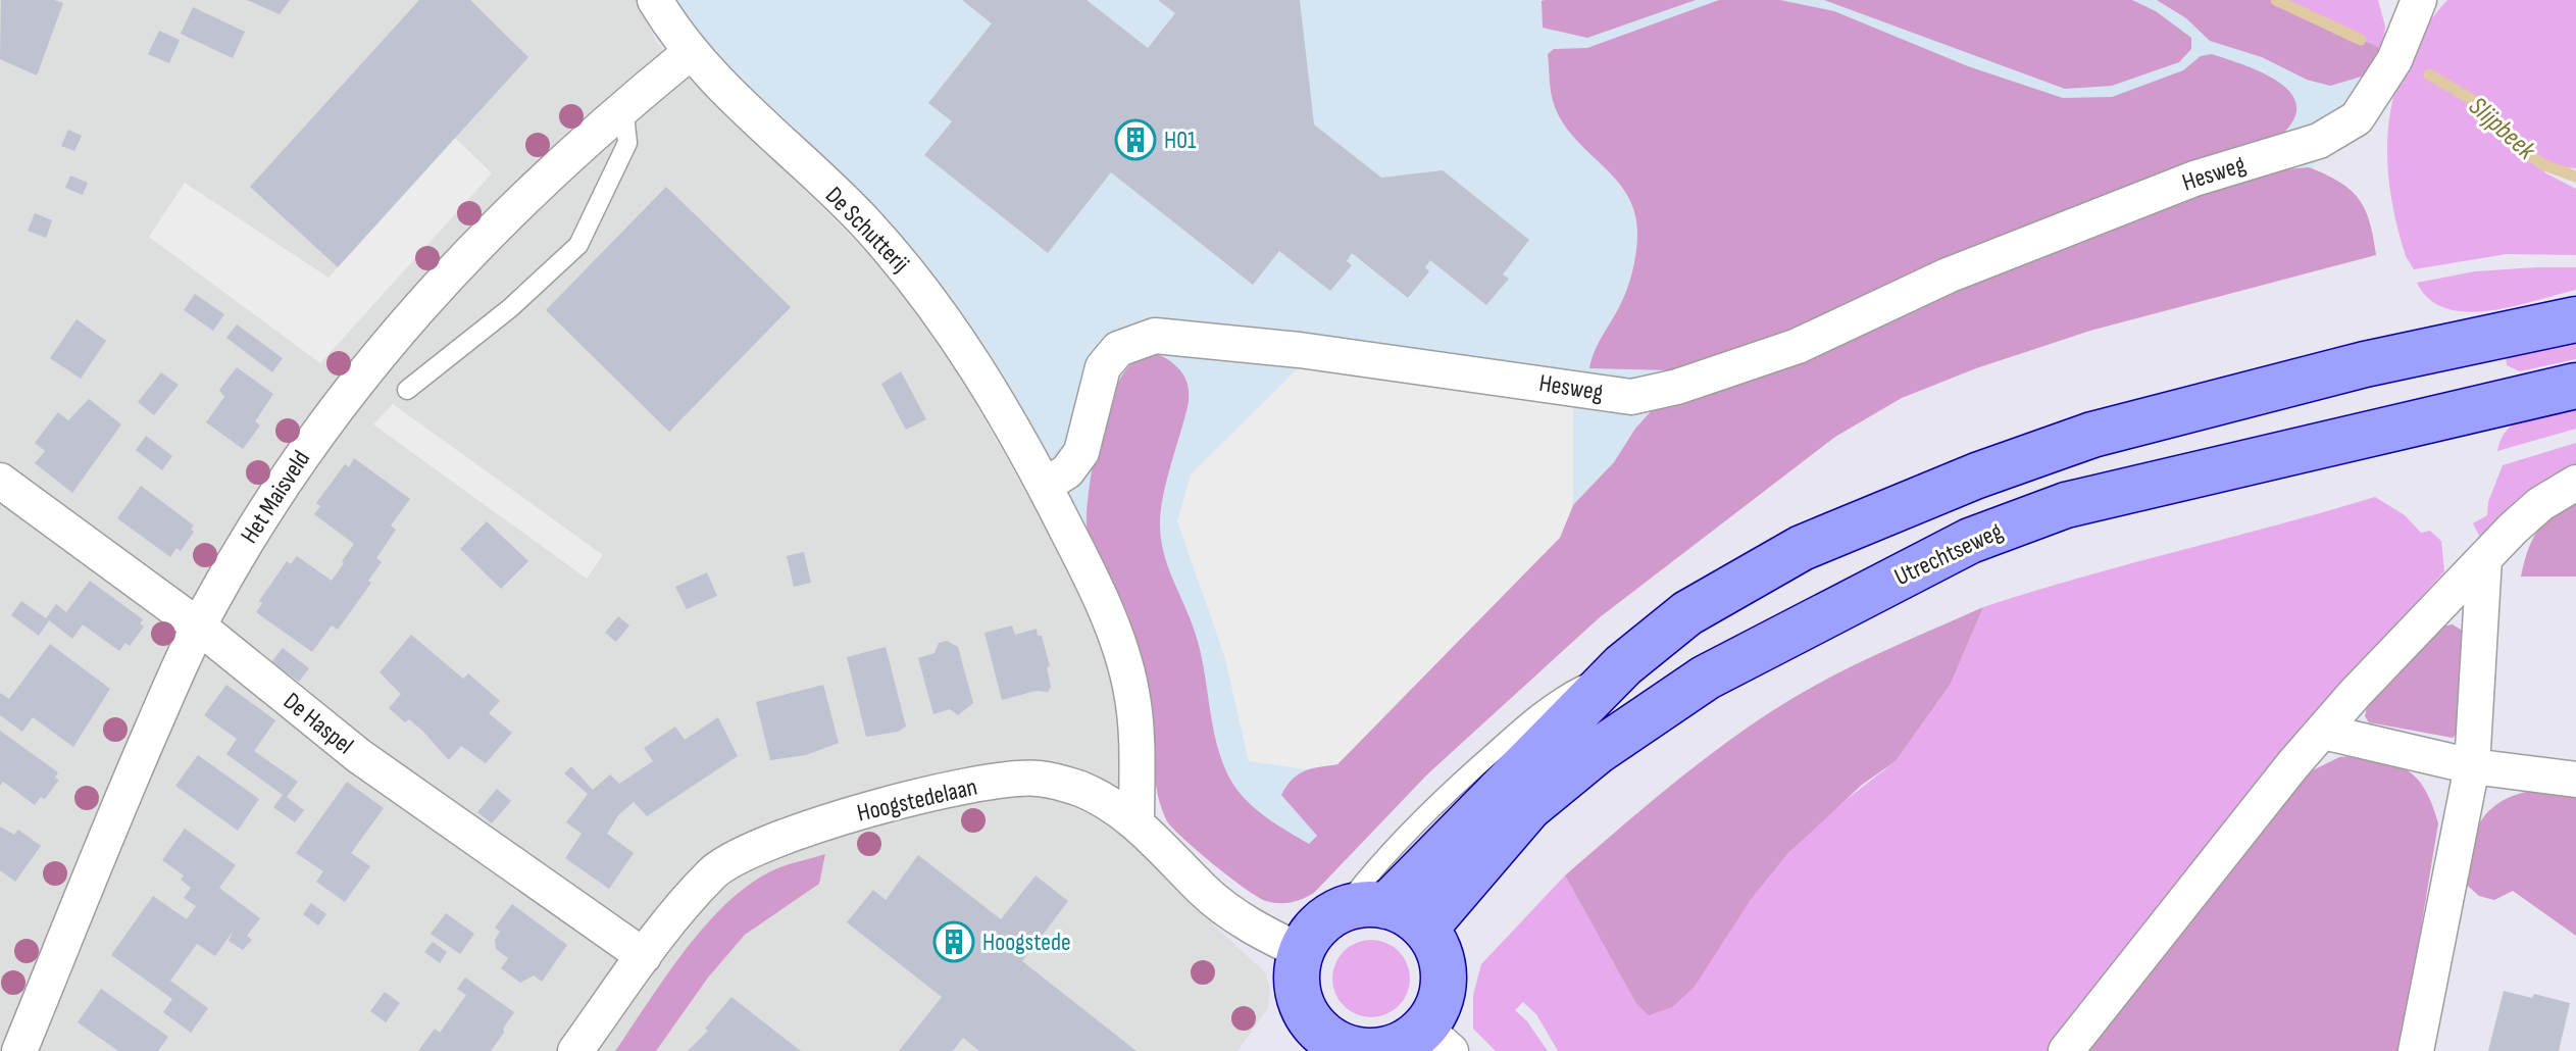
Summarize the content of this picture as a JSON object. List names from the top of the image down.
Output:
{
  "streets": {
    "main road": ["Utrechtseweg"],
    "street": [
      "Hesweg",
      "De Schutterij",
      "Het Maisveld",
      "De Haspel",
      "Hoogstedelaan"
    ]
  },
  "crossings": [
    ["Hesweg", "De Schutterij"],
    ["De Schutterij", "Het Maisveld"],
    ["Het Maisveld", "De Haspel"],
    ["Utrechtseweg", "Hoogstedelaan"],
    ["De Haspel", "Hoogstedelaan"]
  ],
  "water": ["Slijpbeek"],
  "places": {
    "building": ["H01", "Hoogstede"]
  }
}
